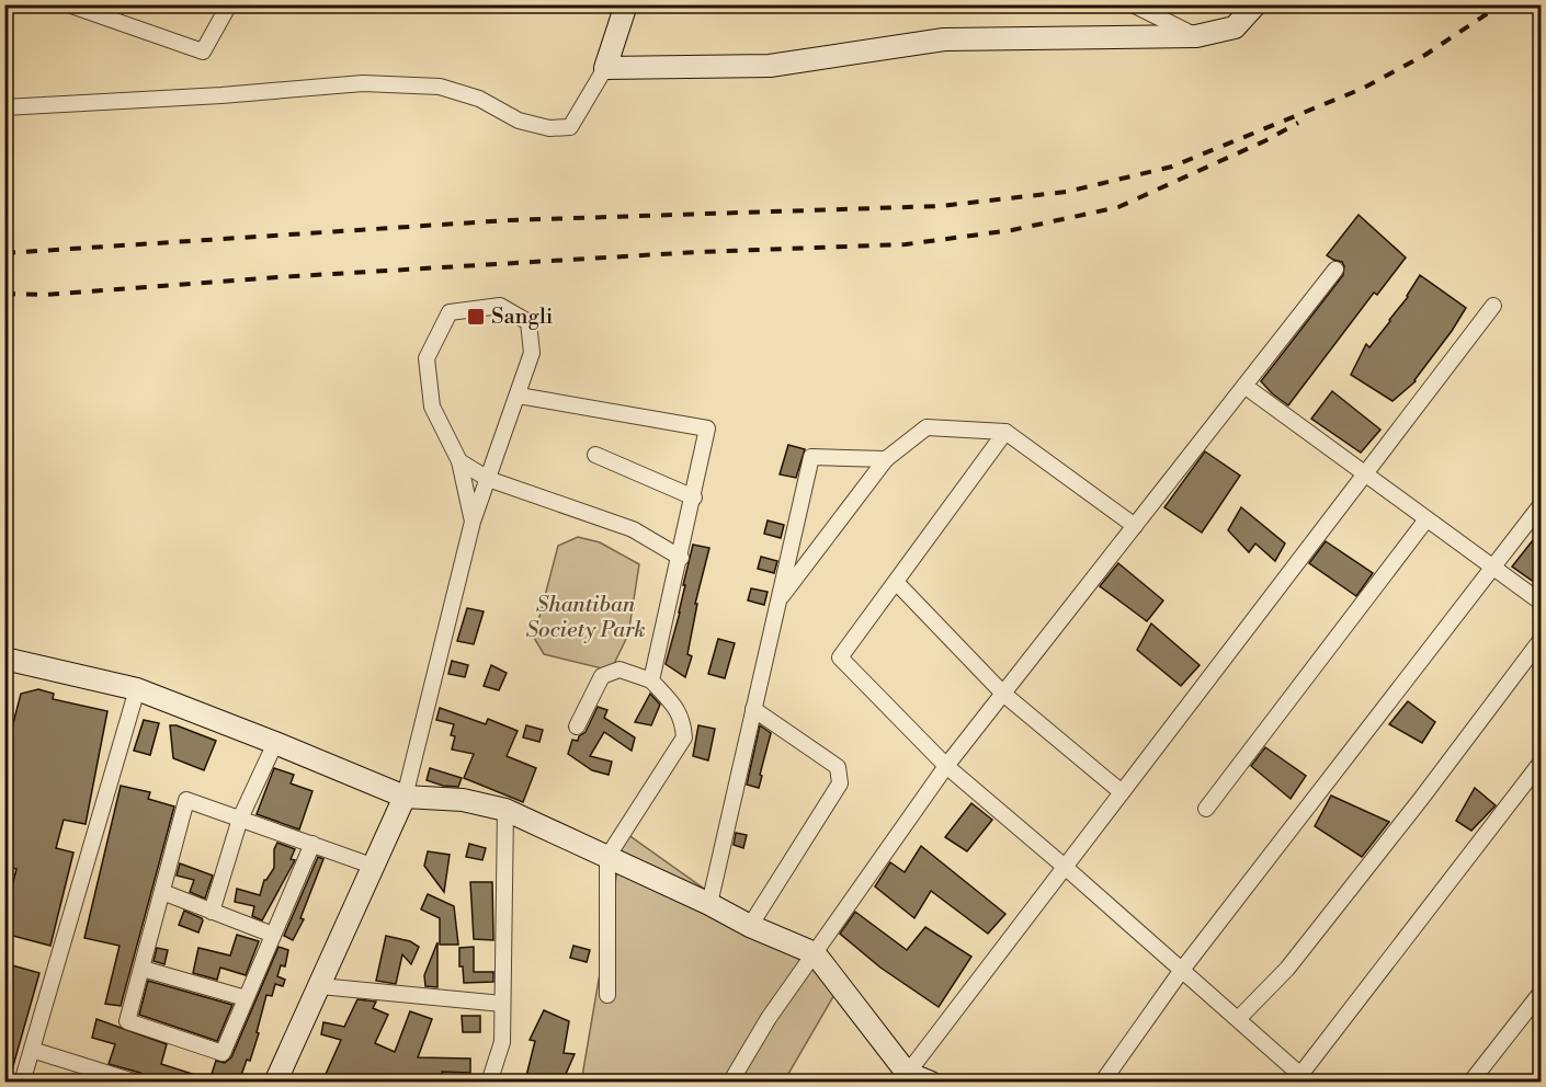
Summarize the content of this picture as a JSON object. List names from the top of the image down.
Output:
{
  "parks": ["Shantiban Society Park"],
  "places": {
    "transit": ["Sangli"]
  }
}
